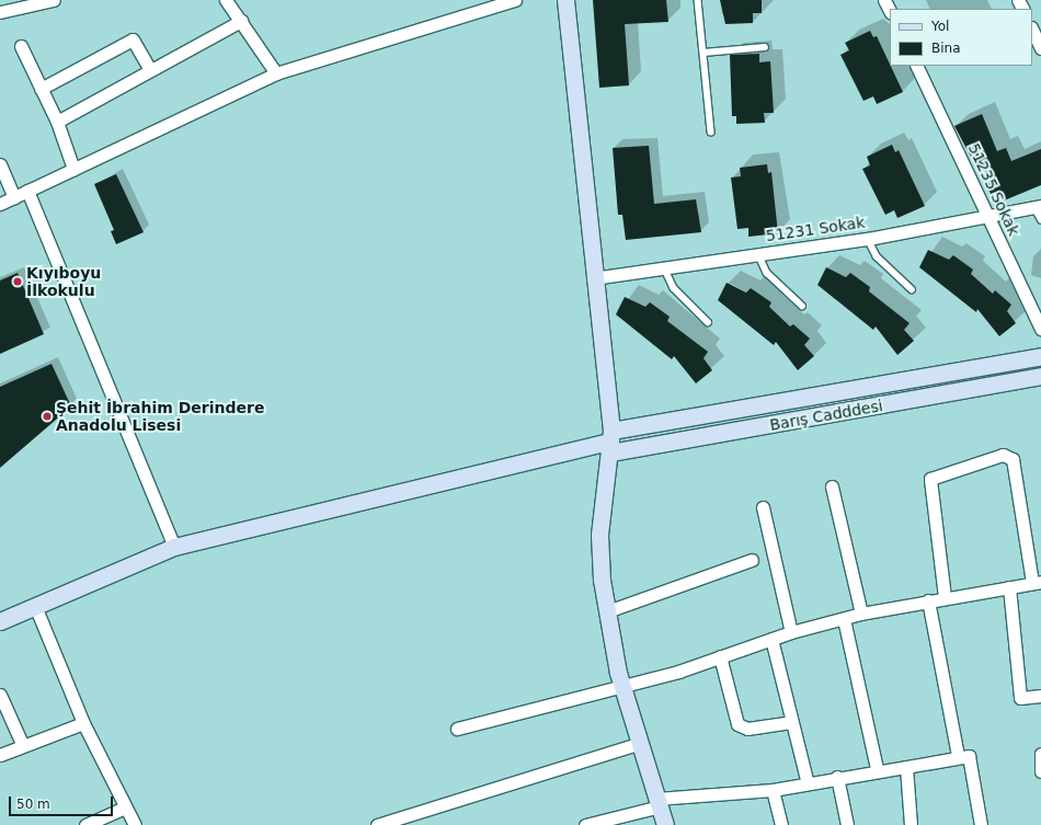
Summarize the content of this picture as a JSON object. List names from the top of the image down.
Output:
{
  "streets": {
    "main road": ["Barış Cadddesi"],
    "street": ["51235 Sokak", "51231 Sokak"]
  },
  "crossings": [
    ["51235 Sokak", "51231 Sokak"]
  ],
  "places": ["Kıyıboyu İlkokulu", "Şehit İbrahim Derindere Anadolu Lisesi"],
  "legend": ["Yol", "Bina"],
  "scale_bar": "50 m"
}
